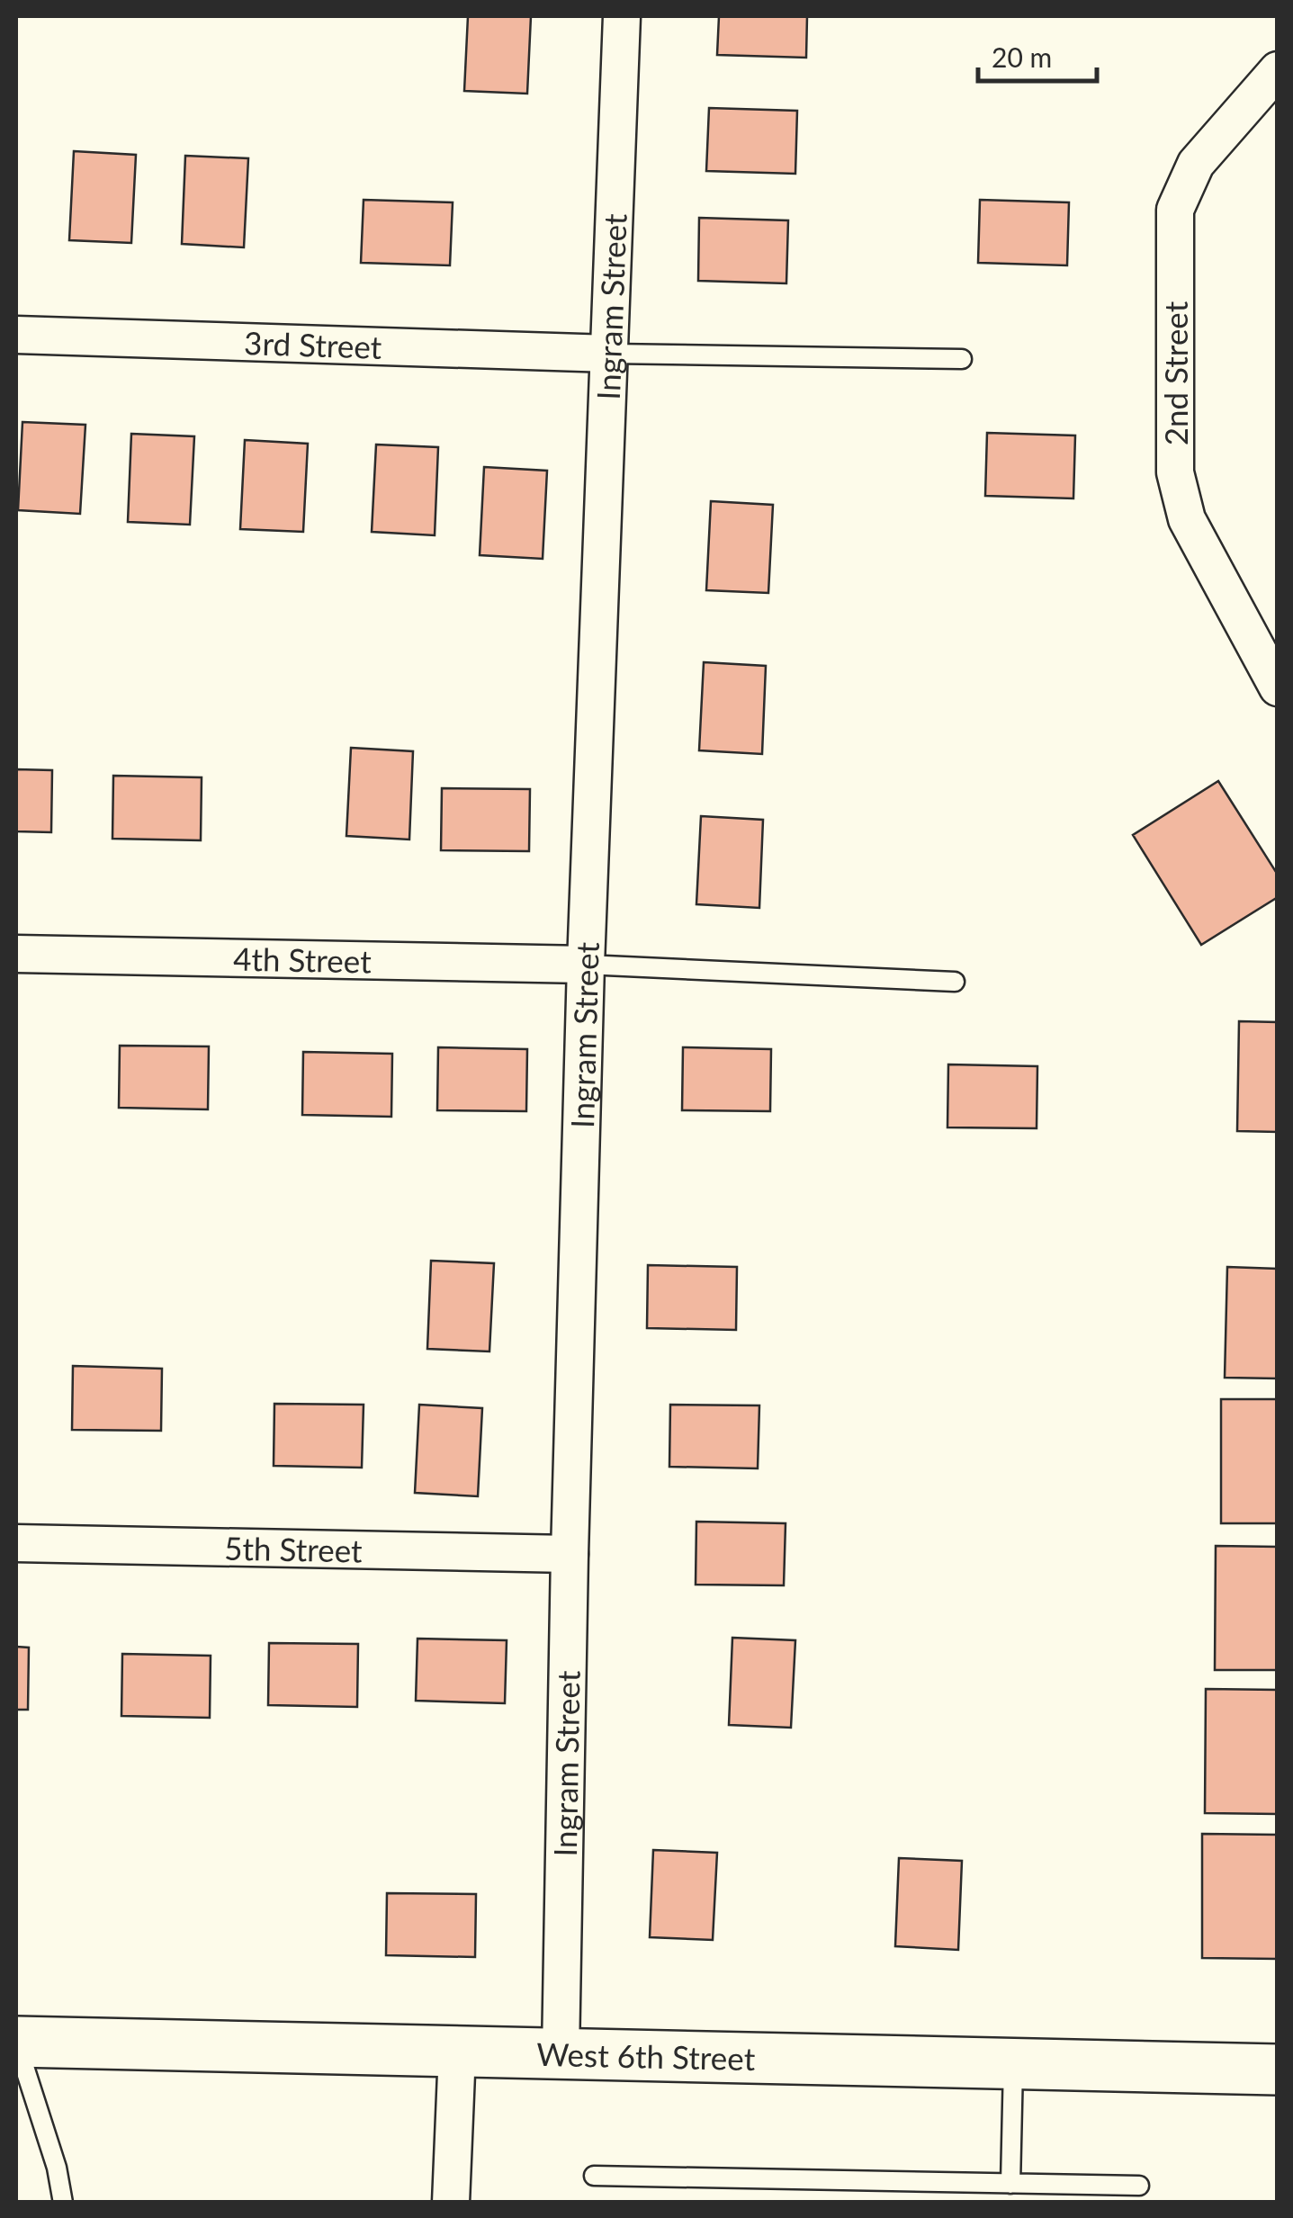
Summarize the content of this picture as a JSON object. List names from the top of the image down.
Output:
{
  "streets": {
    "street": [
      "Ingram Street",
      "3rd Street",
      "2nd Street",
      "4th Street",
      "5th Street",
      "West 6th Street"
    ]
  },
  "crossings": [
    ["Ingram Street", "3rd Street"],
    ["Ingram Street", "4th Street"],
    ["Ingram Street", "5th Street"],
    ["Ingram Street", "West 6th Street"]
  ],
  "scale_bar": "20 m"
}
